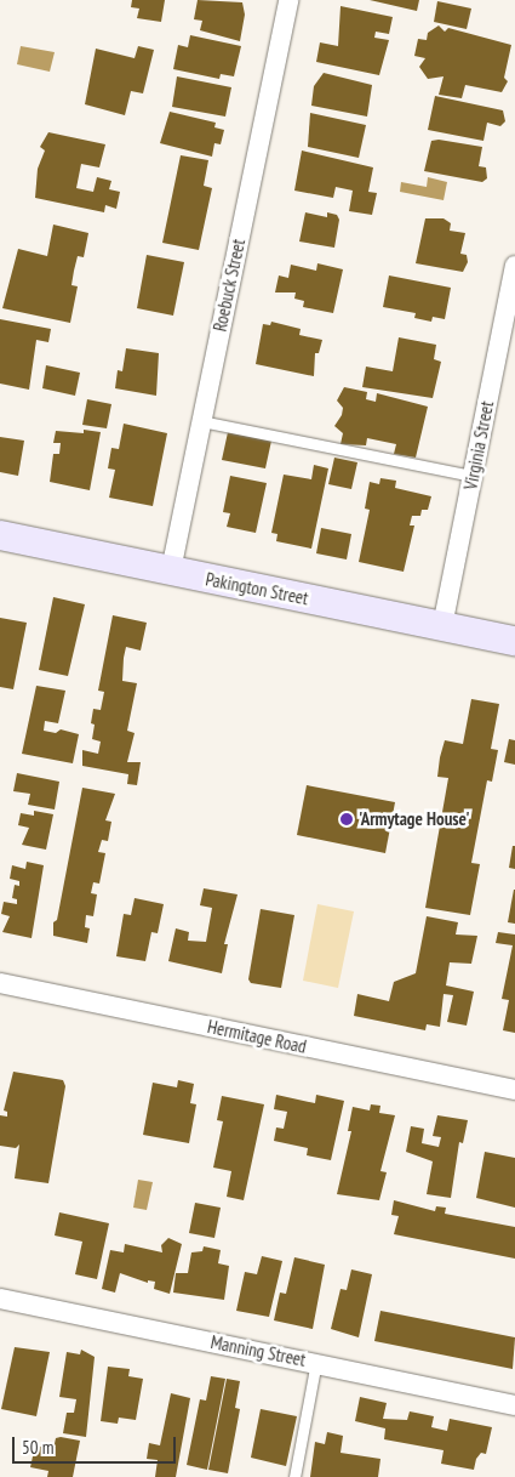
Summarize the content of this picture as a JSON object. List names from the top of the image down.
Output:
{
  "streets": {
    "street": [
      "Roebuck Street",
      "Virginia Street",
      "Pakington Street",
      "Hermitage Road",
      "Manning Street"
    ]
  },
  "crossings": [
    ["Roebuck Street", "Pakington Street"],
    ["Virginia Street", "Pakington Street"]
  ],
  "places": ["'Armytage House'"],
  "scale_bar": "50 m"
}
